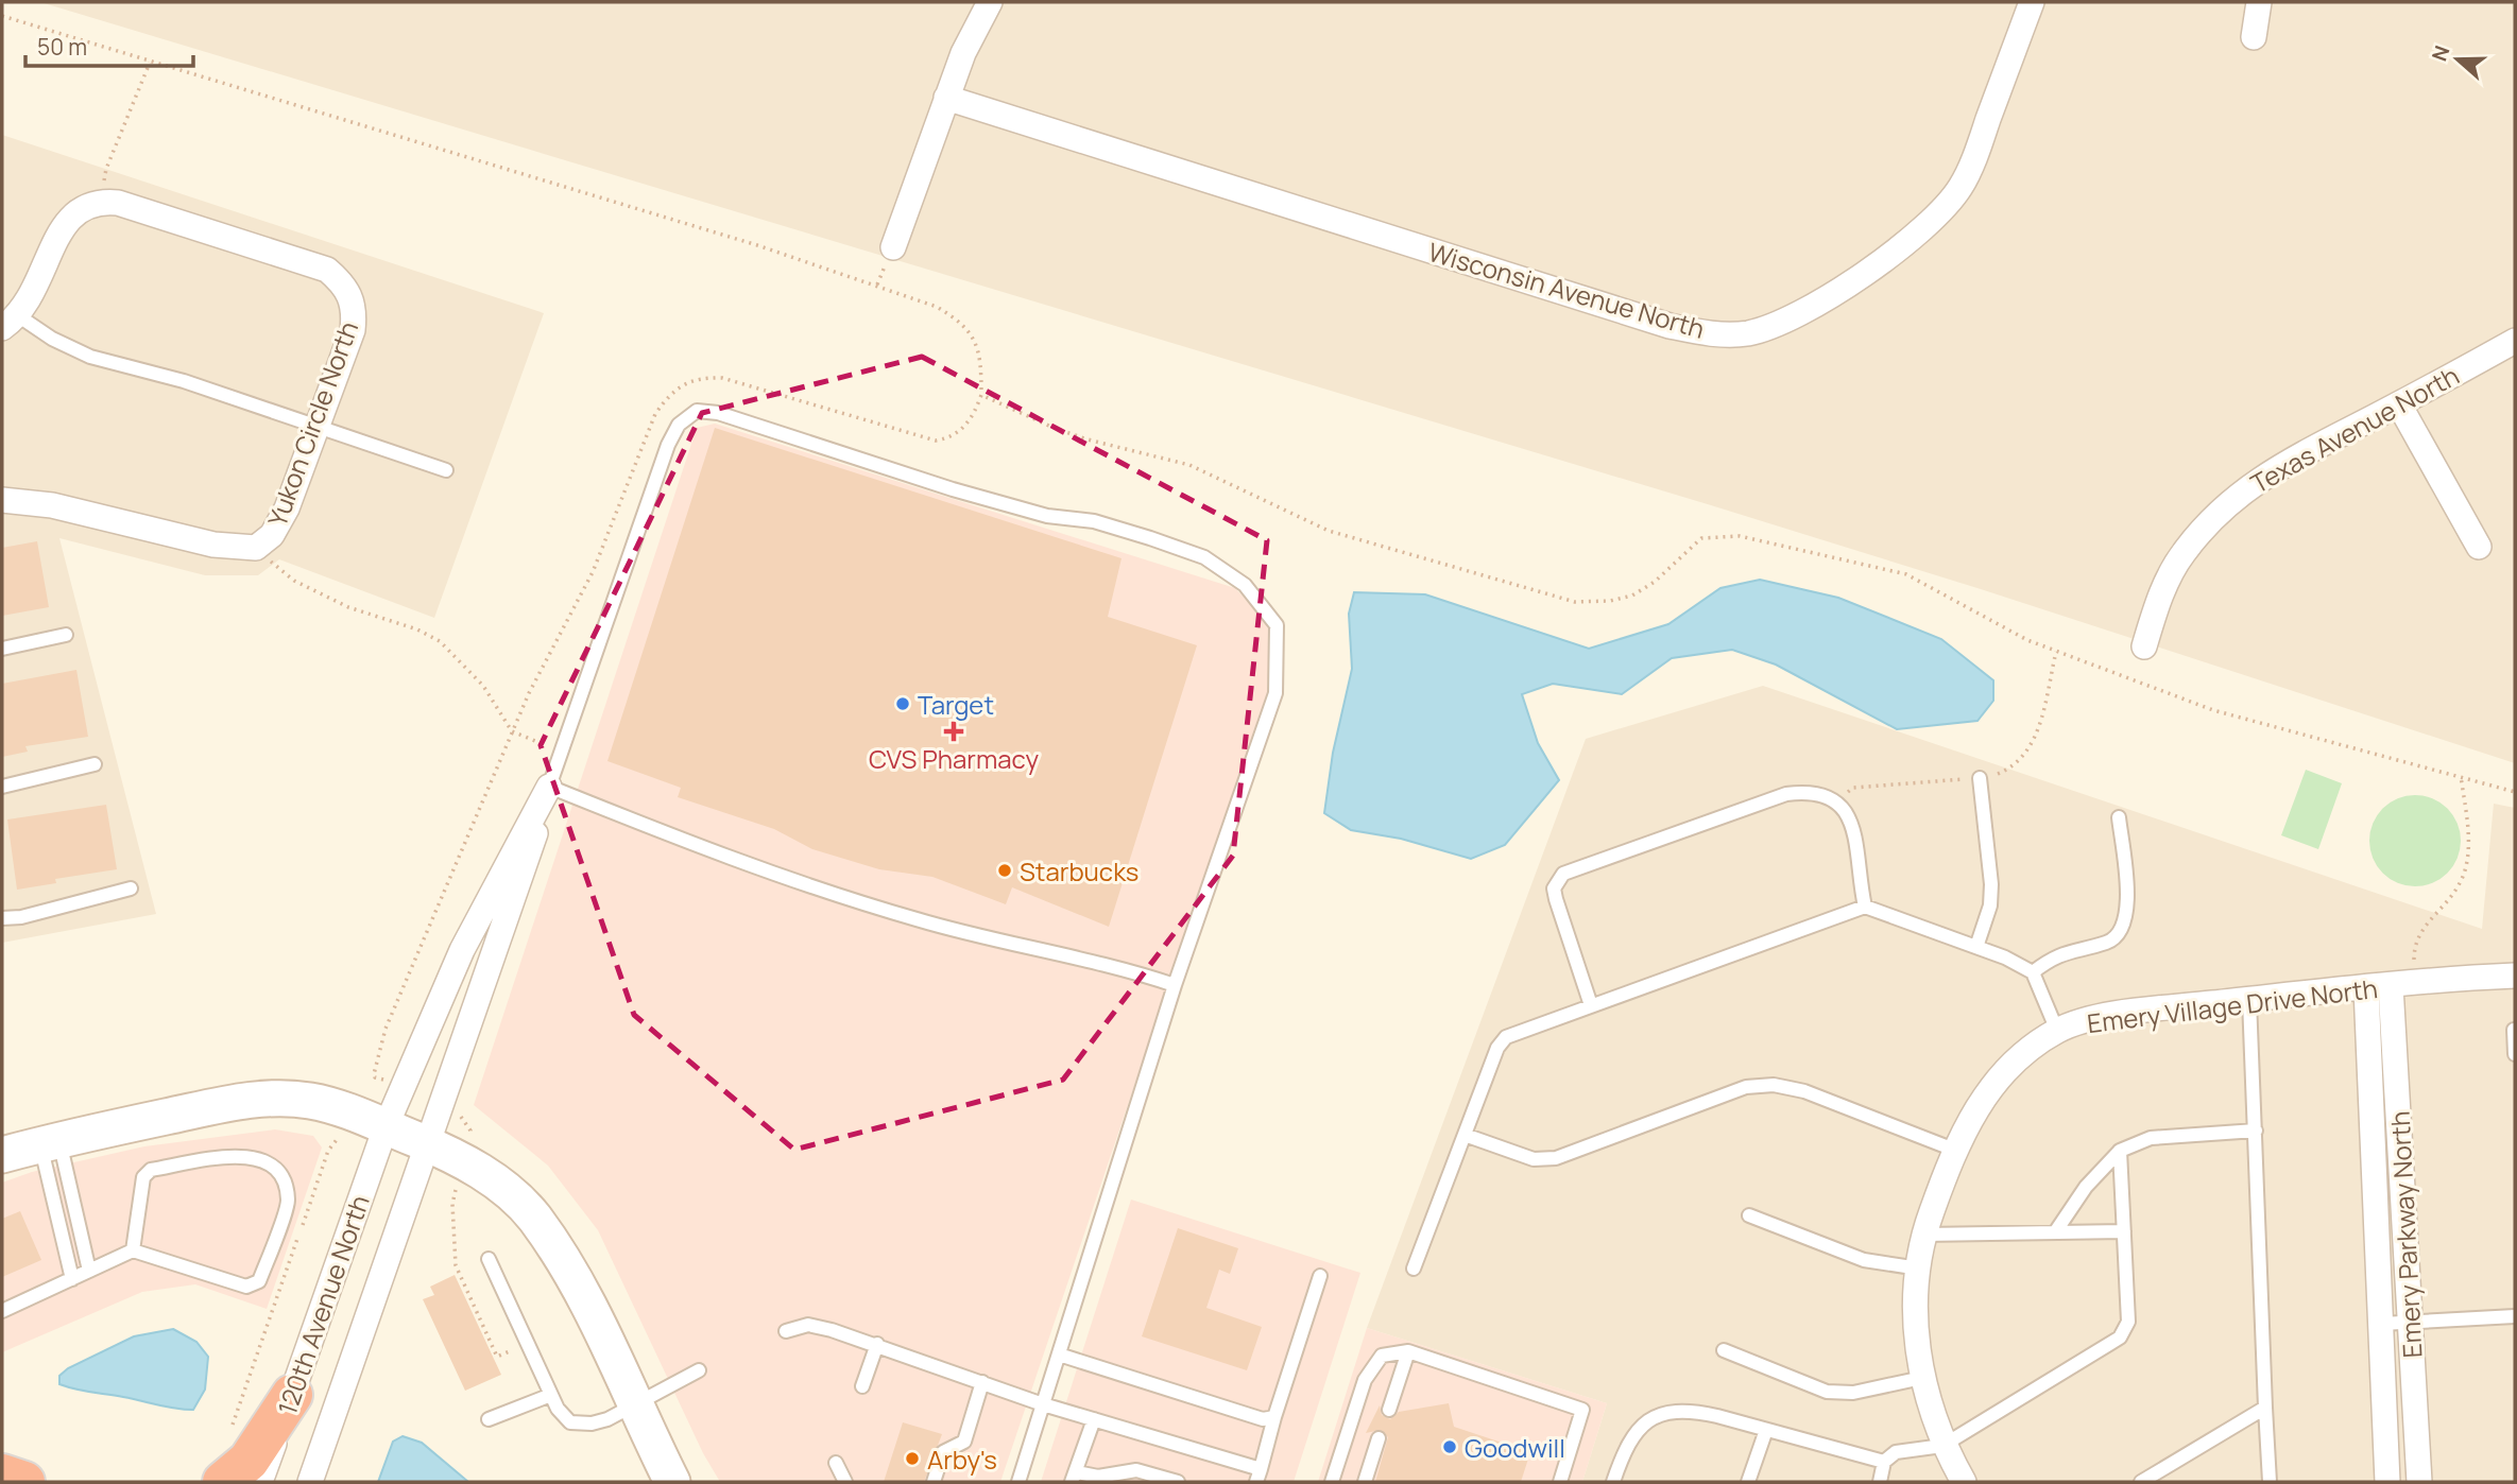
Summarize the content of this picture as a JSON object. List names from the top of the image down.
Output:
{
  "streets": {
    "street": [
      "Wisconsin Avenue North",
      "Yukon Circle North",
      "Texas Avenue North",
      "Emery Village Drive North",
      "Emery Parkway North",
      "120th Avenue North"
    ]
  },
  "crossings": [
    ["Emery Village Drive North", "Emery Parkway North"]
  ],
  "places": {
    "other": [
      "Target",
      "Starbucks",
      "Goodwill",
      "Arby's"
    ],
    "health": ["CVS Pharmacy"]
  },
  "scale_bar": "50 m",
  "north": "left"
}
